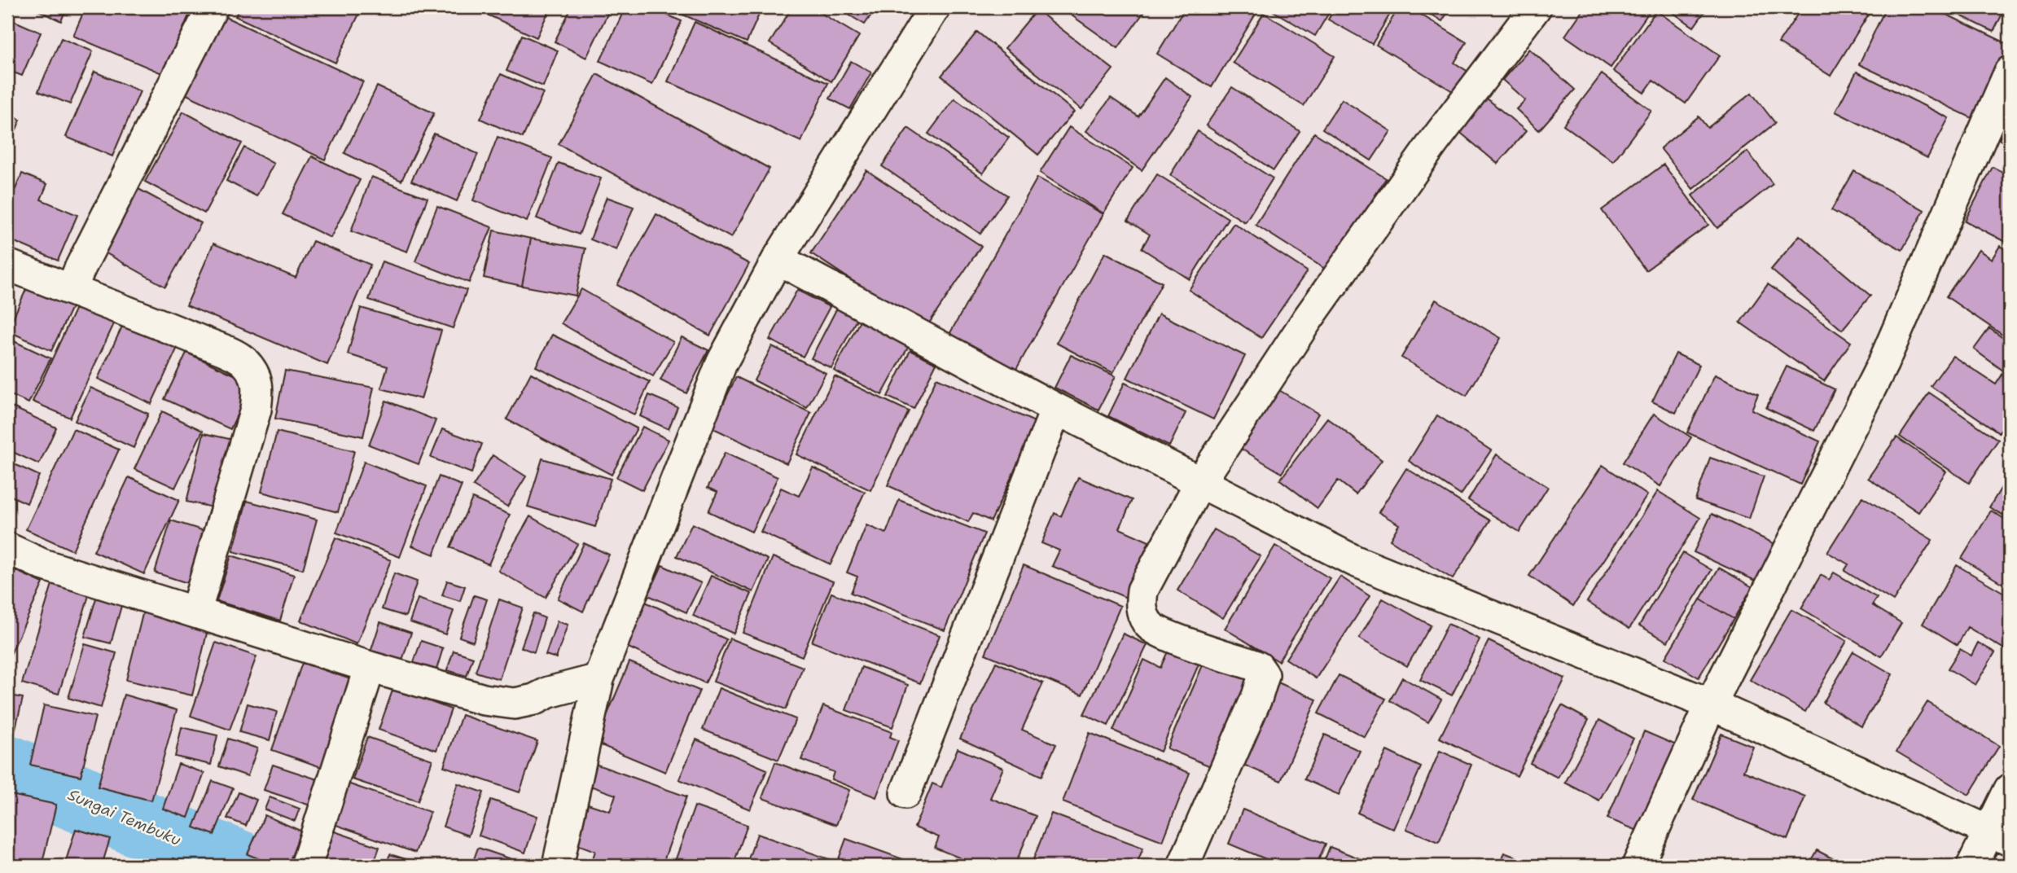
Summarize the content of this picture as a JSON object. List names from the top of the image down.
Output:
{
  "water": ["Sungai Tembuku"]
}
